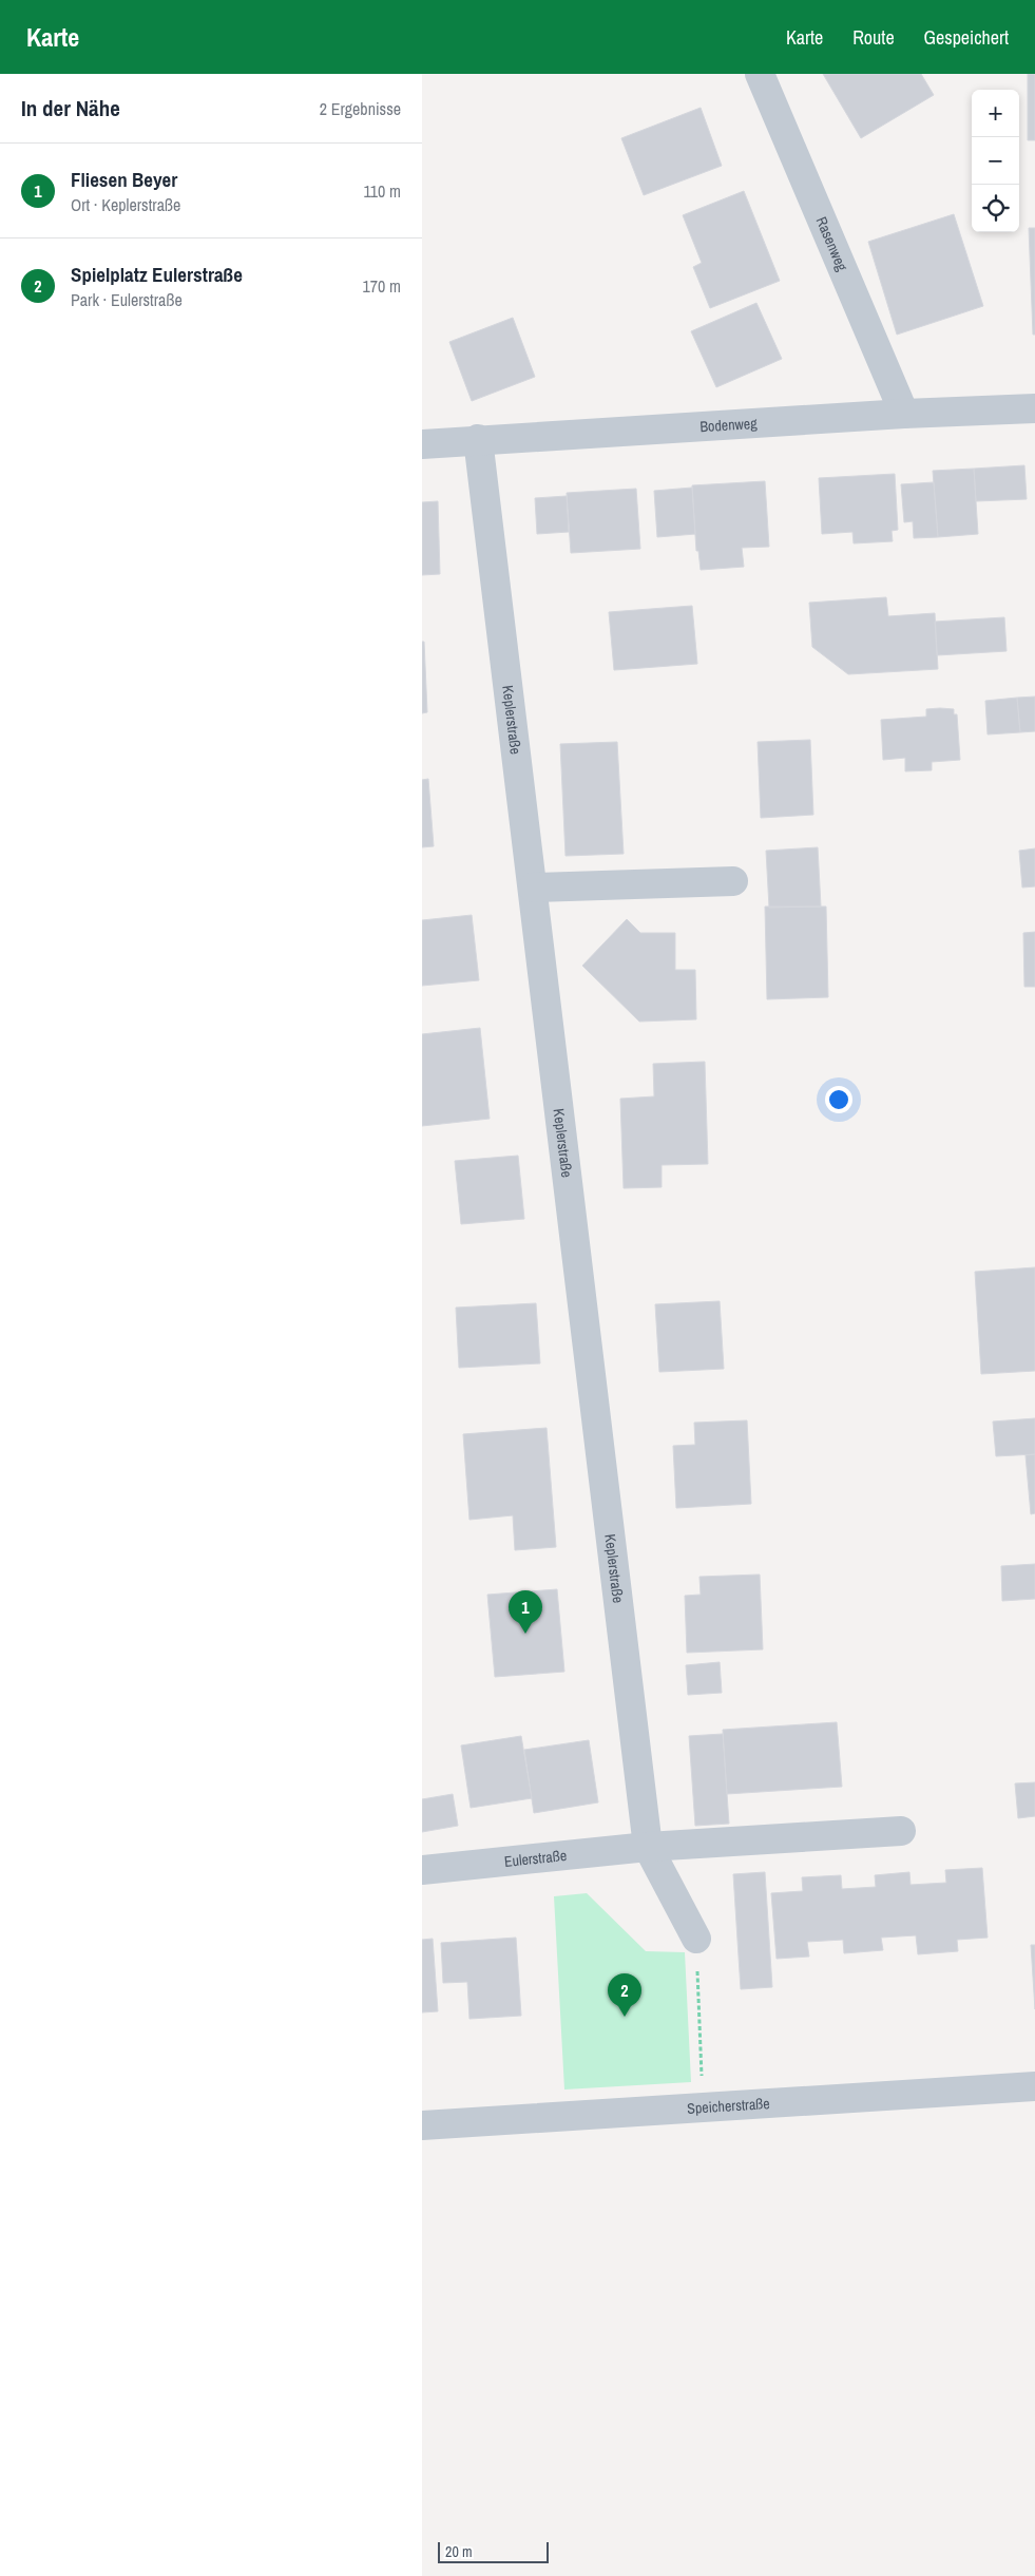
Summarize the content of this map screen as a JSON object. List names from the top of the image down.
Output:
{
  "streets": {
    "street": [
      "Rasenweg",
      "Bodenweg",
      "Keplerstraße",
      "Eulerstraße",
      "Speicherstraße"
    ]
  },
  "crossings": [
    ["Rasenweg", "Bodenweg"],
    ["Bodenweg", "Keplerstraße"],
    ["Keplerstraße", "Eulerstraße"]
  ],
  "scale_bar": "20 m",
  "page": {
    "header": "Karte",
    "nav": ["Karte", "Route", "Gespeichert"],
    "heading": ["In der Nähe", "2 Ergebnisse"],
    "map_buttons": ["+", "−"],
    "list": [
      {
        "mark": "1",
        "name": "Fliesen Beyer",
        "note": "Ort · Keplerstraße",
        "value": "110 m"
      },
      {
        "mark": "2",
        "name": "Spielplatz Eulerstraße",
        "note": "Park · Eulerstraße",
        "value": "170 m"
      }
    ],
    "pins": ["1", "2"],
    "scale": "20 m"
  }
}
